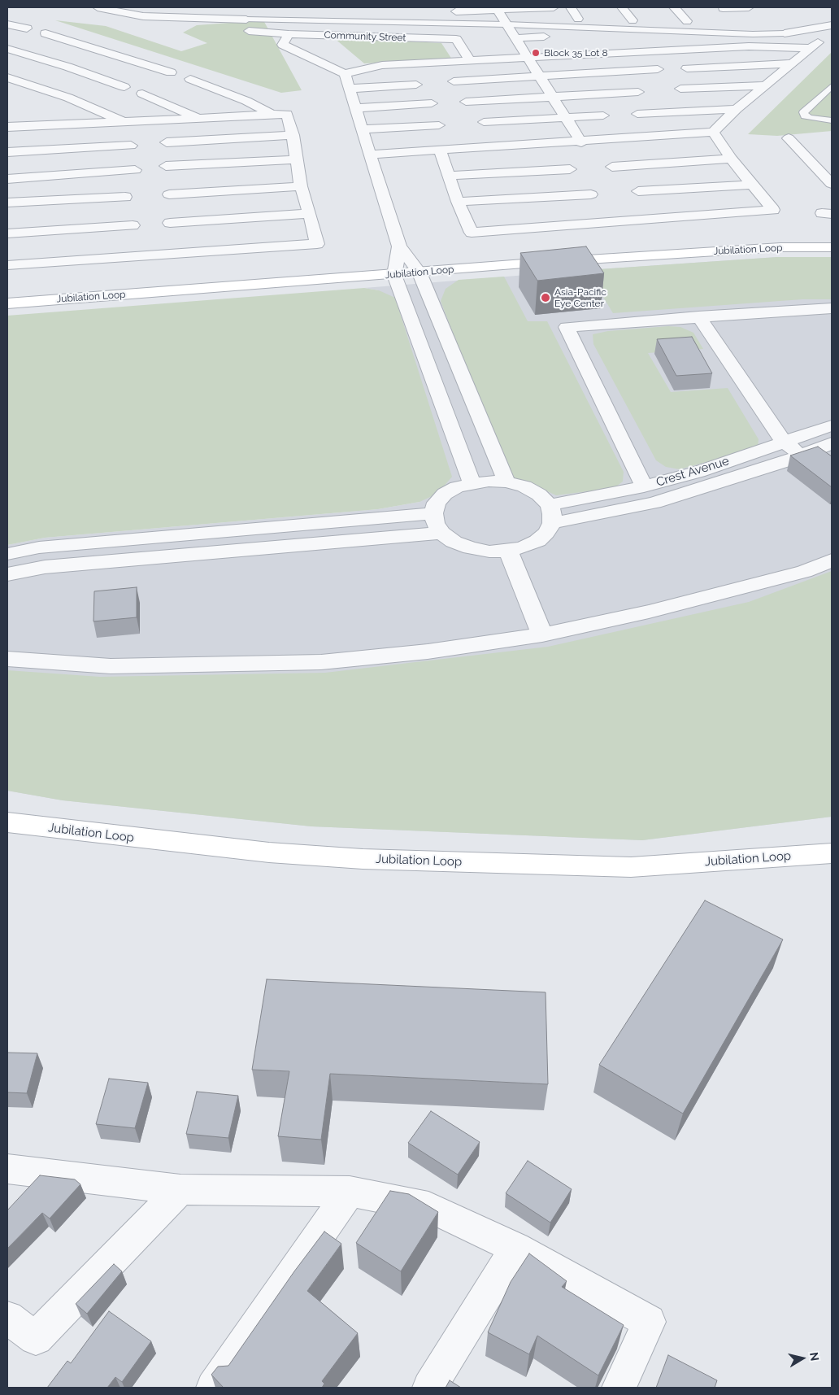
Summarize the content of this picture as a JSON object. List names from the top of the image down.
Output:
{
  "streets": {
    "main road": ["Jubilation Loop"],
    "street": ["Community Street", "Crest Avenue"]
  },
  "places": ["Block 35 Lot 8", "Asia-Pacific Eye Center"],
  "north": "right"
}
